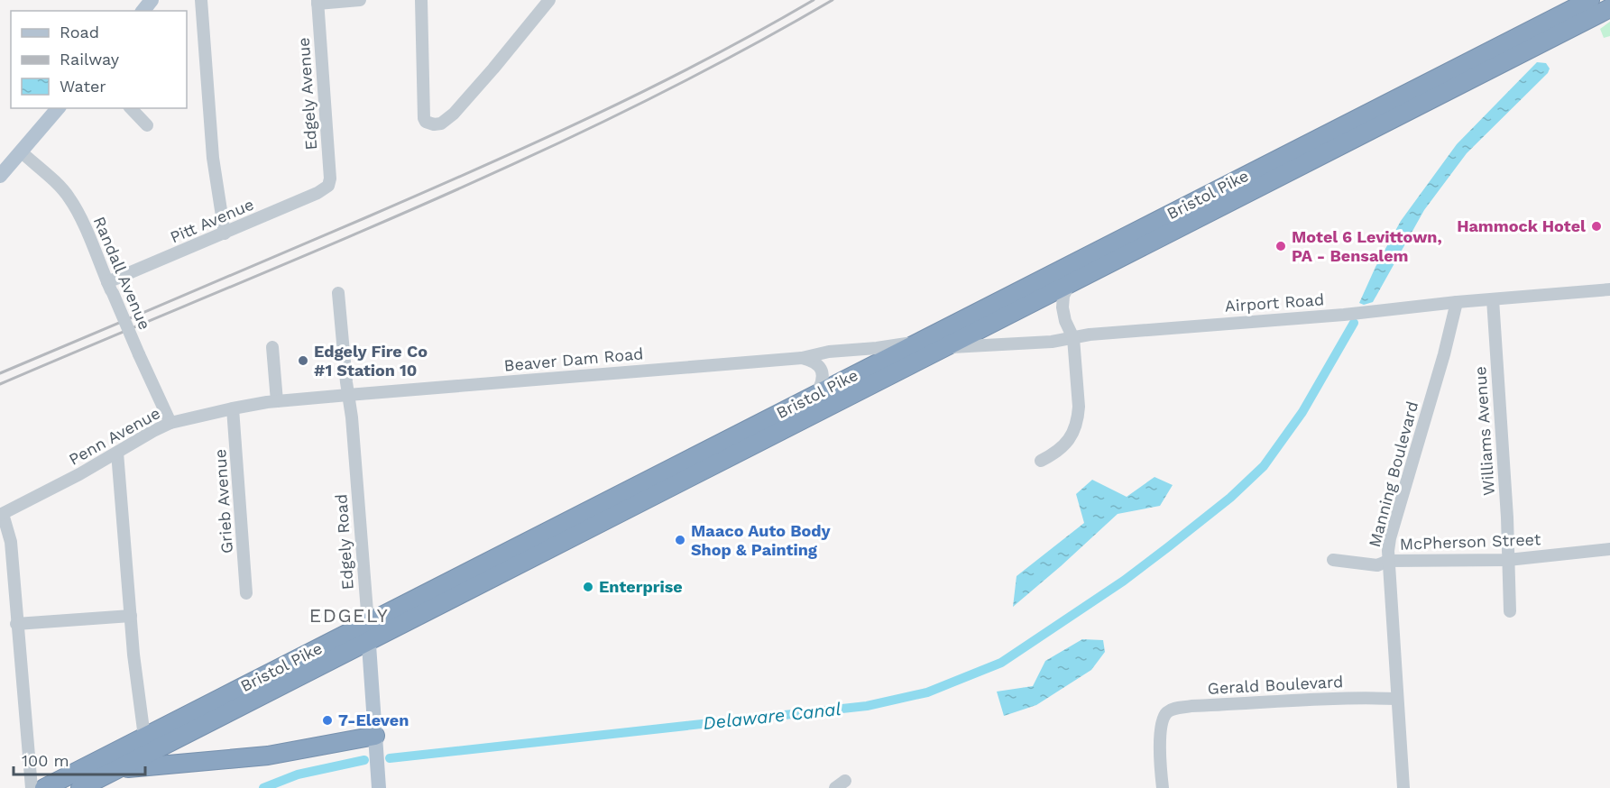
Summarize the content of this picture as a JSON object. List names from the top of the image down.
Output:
{
  "streets": {
    "highway": ["Bristol Pike"],
    "main road": ["Edgely Road"],
    "street": [
      "Edgely Avenue",
      "Pitt Avenue",
      "Randall Avenue",
      "Airport Road",
      "Beaver Dam Road",
      "Williams Avenue",
      "Penn Avenue",
      "Manning Boulevard",
      "Grieb Avenue",
      "McPherson Street",
      "Gerald Boulevard"
    ]
  },
  "crossings": [
    ["Edgely Avenue", "Pitt Avenue"],
    ["Bristol Pike", "Airport Road"],
    ["Bristol Pike", "Beaver Dam Road"],
    ["Bristol Pike", "Edgely Road"],
    ["Pitt Avenue", "Randall Avenue"],
    ["Randall Avenue", "Penn Avenue"],
    ["Airport Road", "Williams Avenue"],
    ["Airport Road", "Manning Boulevard"],
    ["Beaver Dam Road", "Penn Avenue"],
    ["Beaver Dam Road", "Edgely Road"],
    ["Williams Avenue", "McPherson Street"],
    ["Penn Avenue", "Grieb Avenue"],
    ["Penn Avenue", "Edgely Road"],
    ["Manning Boulevard", "McPherson Street"],
    ["Manning Boulevard", "Gerald Boulevard"]
  ],
  "districts": ["EDGELY"],
  "water": ["Delaware Canal"],
  "places": [
    "Hammock Hotel",
    "Motel 6 Levittown, PA - Bensalem",
    "Edgely Fire Co #1 Station 10",
    "Maaco Auto Body Shop & Painting",
    "Enterprise",
    "7-Eleven"
  ],
  "legend": ["Road", "Railway", "Water"],
  "scale_bar": "100 m"
}
